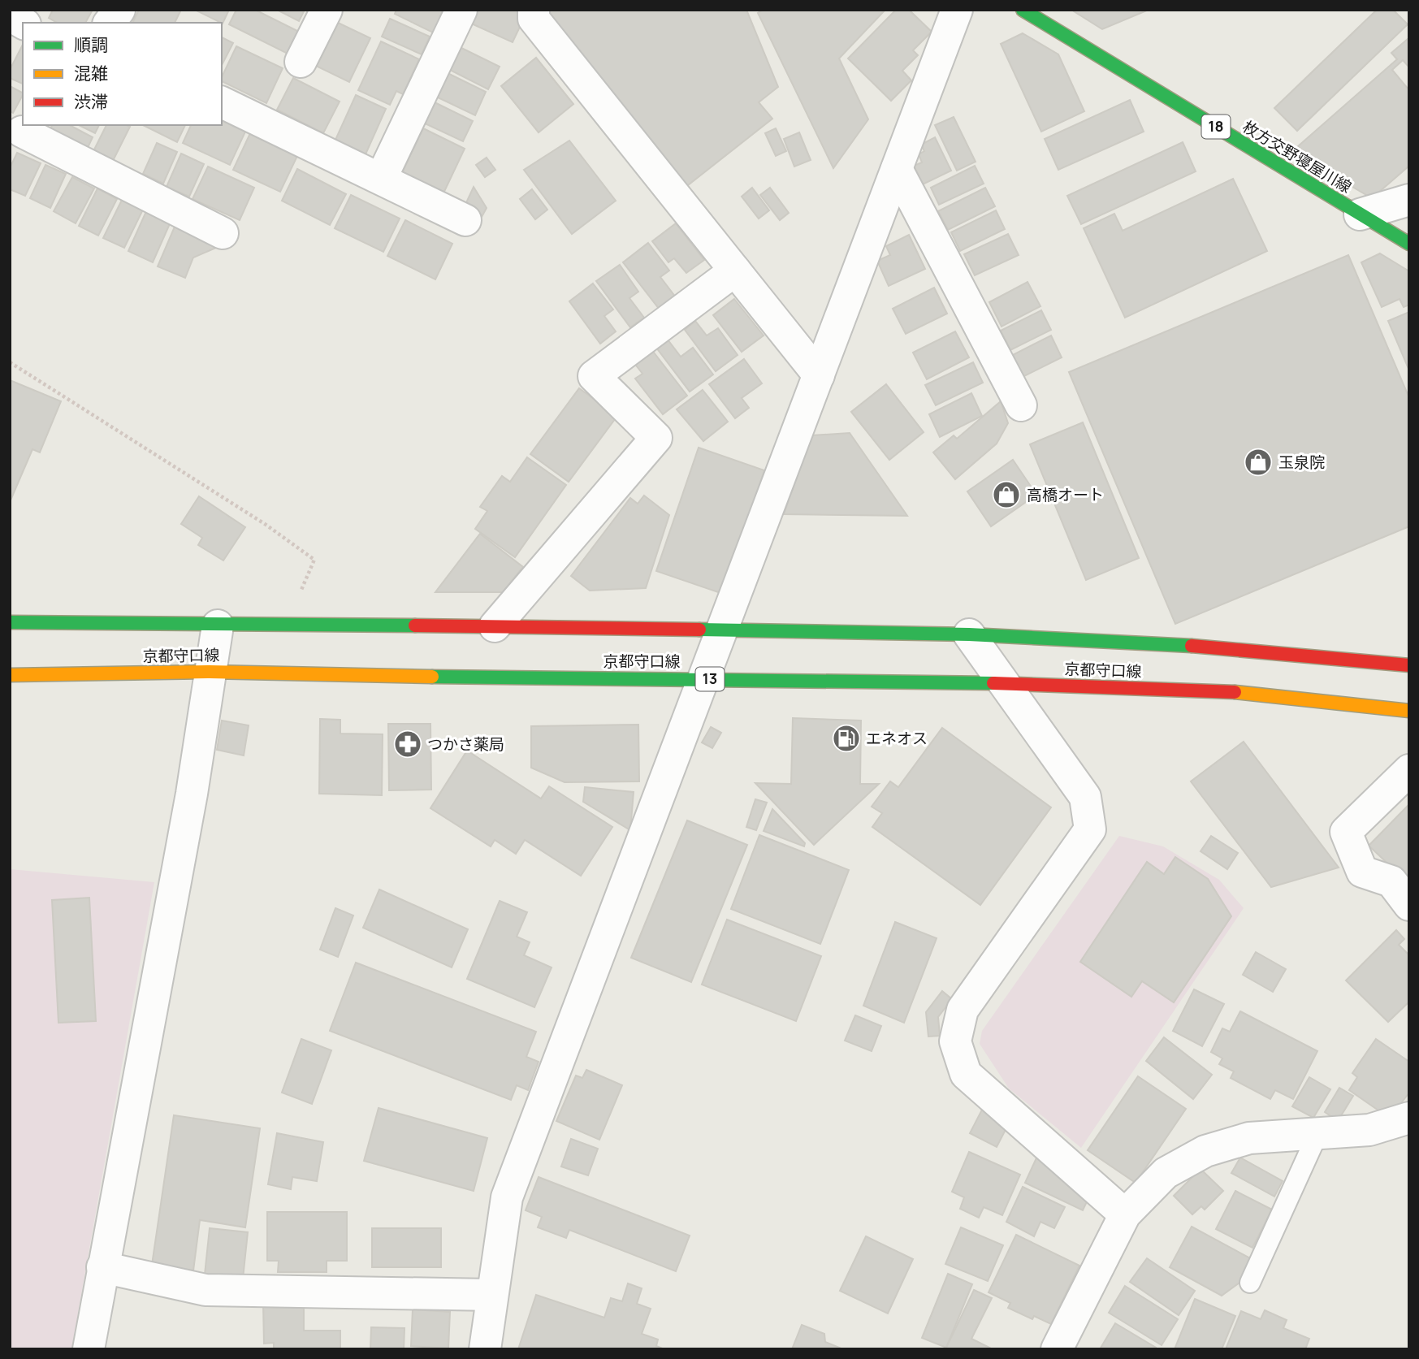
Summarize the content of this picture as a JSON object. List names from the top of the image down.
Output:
{
  "streets": {
    "main road": [
      "18",
      "枚方交野寝屋川線",
      "京都守口線",
      "13"
    ]
  },
  "places": {
    "shop": ["玉泉院", "高橋オート"],
    "fuel station": ["エネオス"],
    "pharmacy": ["つかさ薬局"]
  },
  "legend": ["順調", "混雑", "渋滞"]
}
